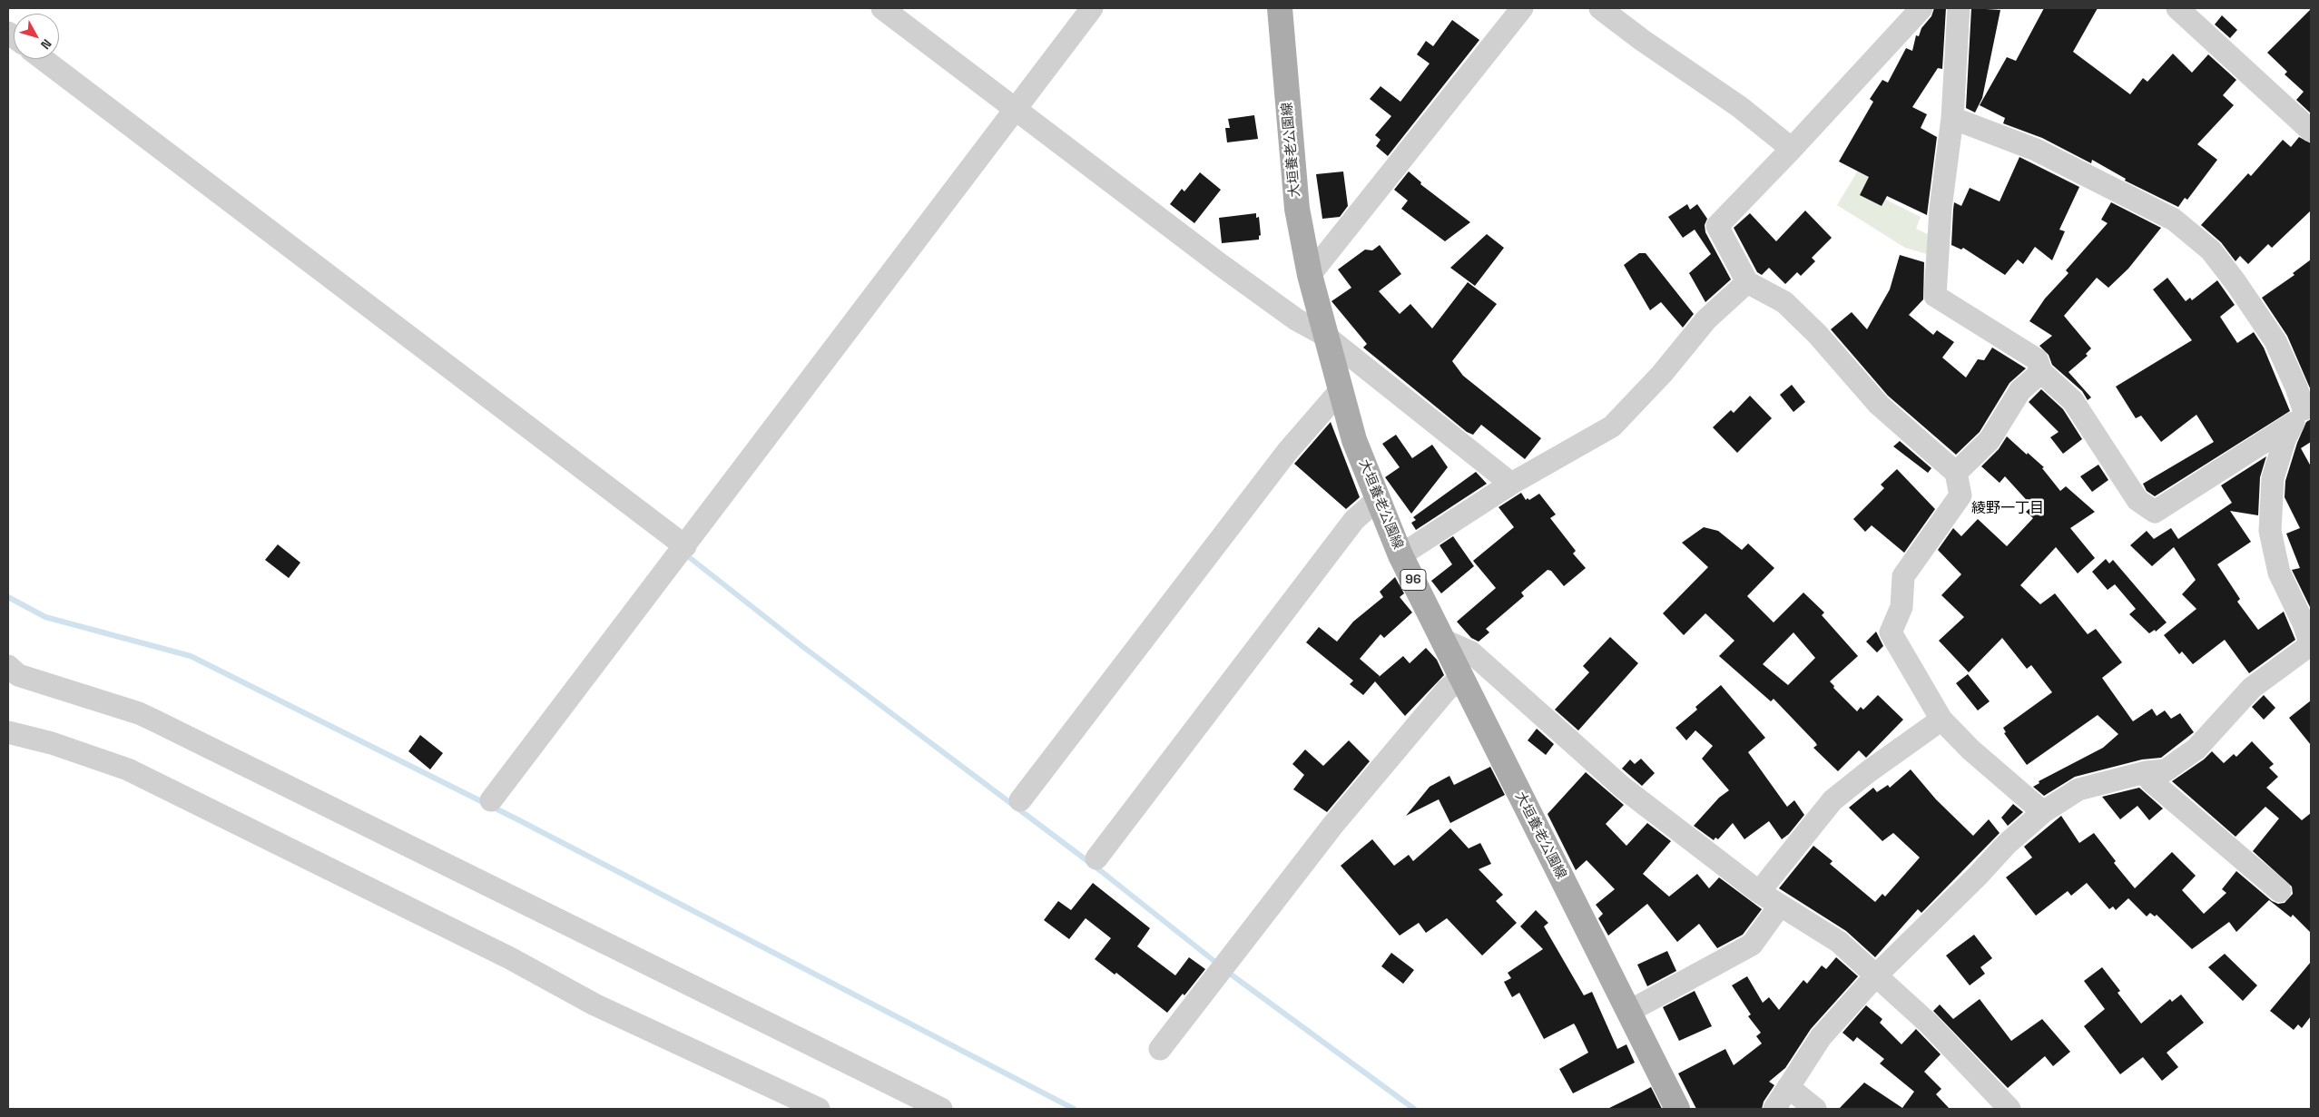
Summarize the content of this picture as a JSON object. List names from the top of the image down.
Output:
{
  "streets": {
    "main road": ["大垣養老公園線", "96"]
  },
  "districts": ["綾野一丁目"],
  "north": "bottom right"
}
